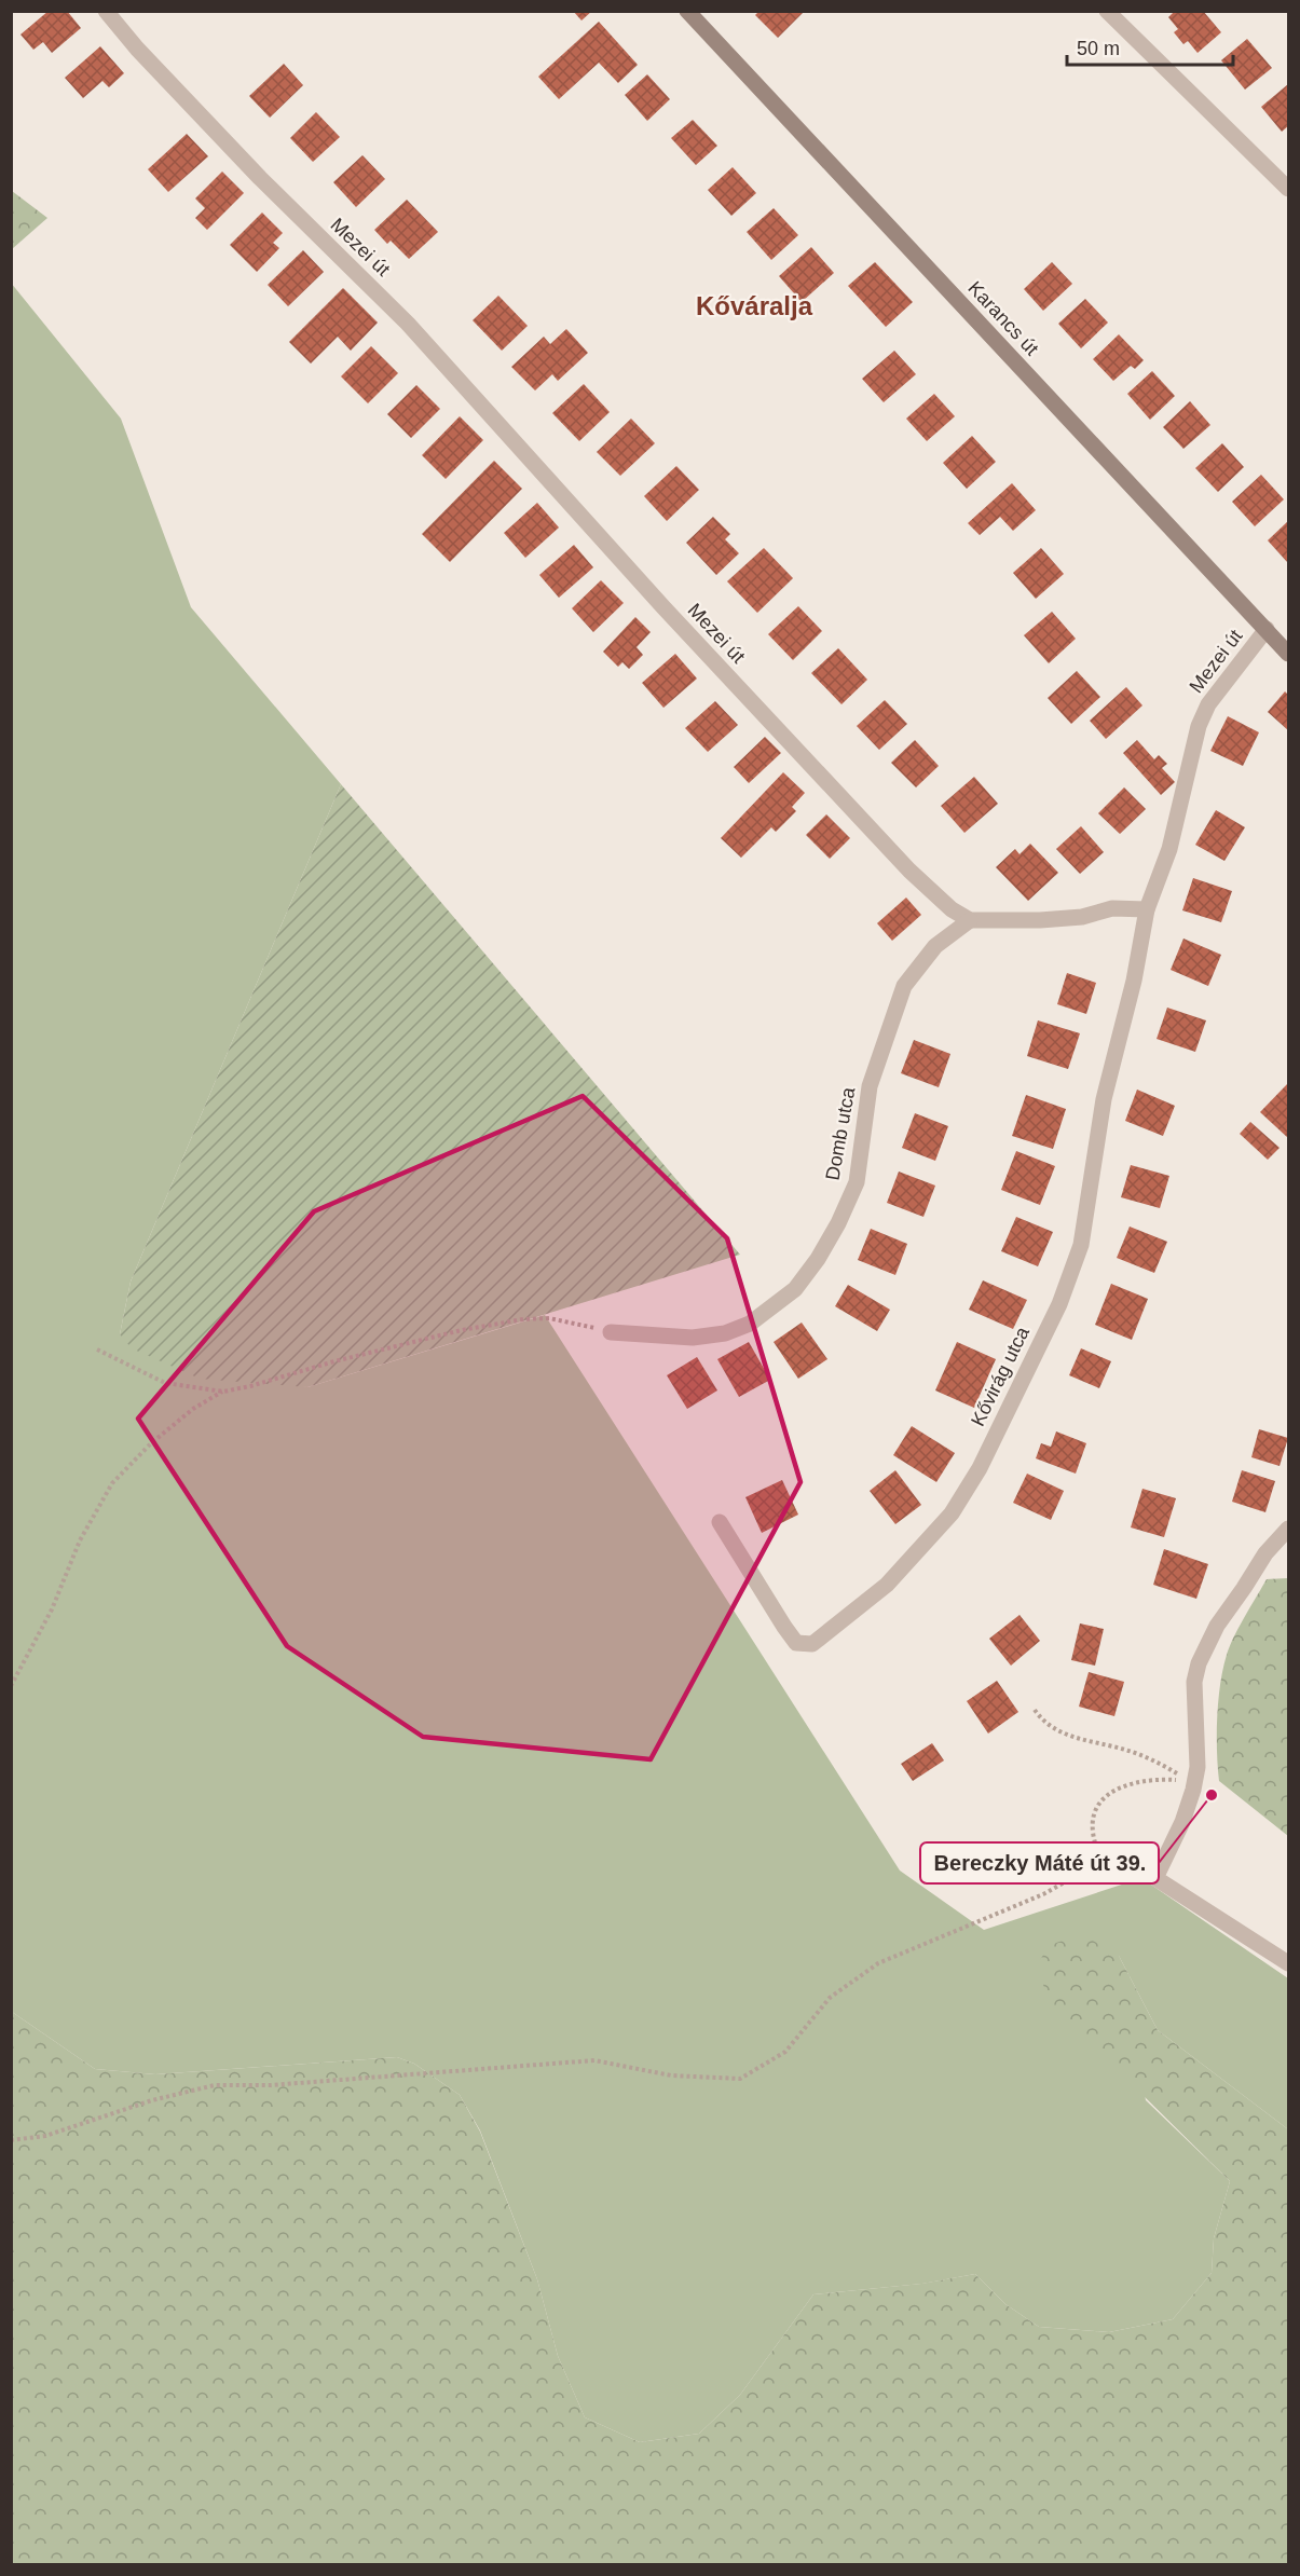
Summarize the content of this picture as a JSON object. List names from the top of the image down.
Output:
{
  "streets": {
    "main road": ["Karancs út"],
    "street": ["Mezei út", "Domb utca", "Kővirág utca"]
  },
  "crossings": [
    ["Mezei út", "Karancs út"],
    ["Mezei út", "Domb utca"],
    ["Mezei út", "Kővirág utca"]
  ],
  "districts": ["Kőváralja"],
  "places": ["Bereczky Máté út 39."],
  "scale_bar": "50 m"
}
